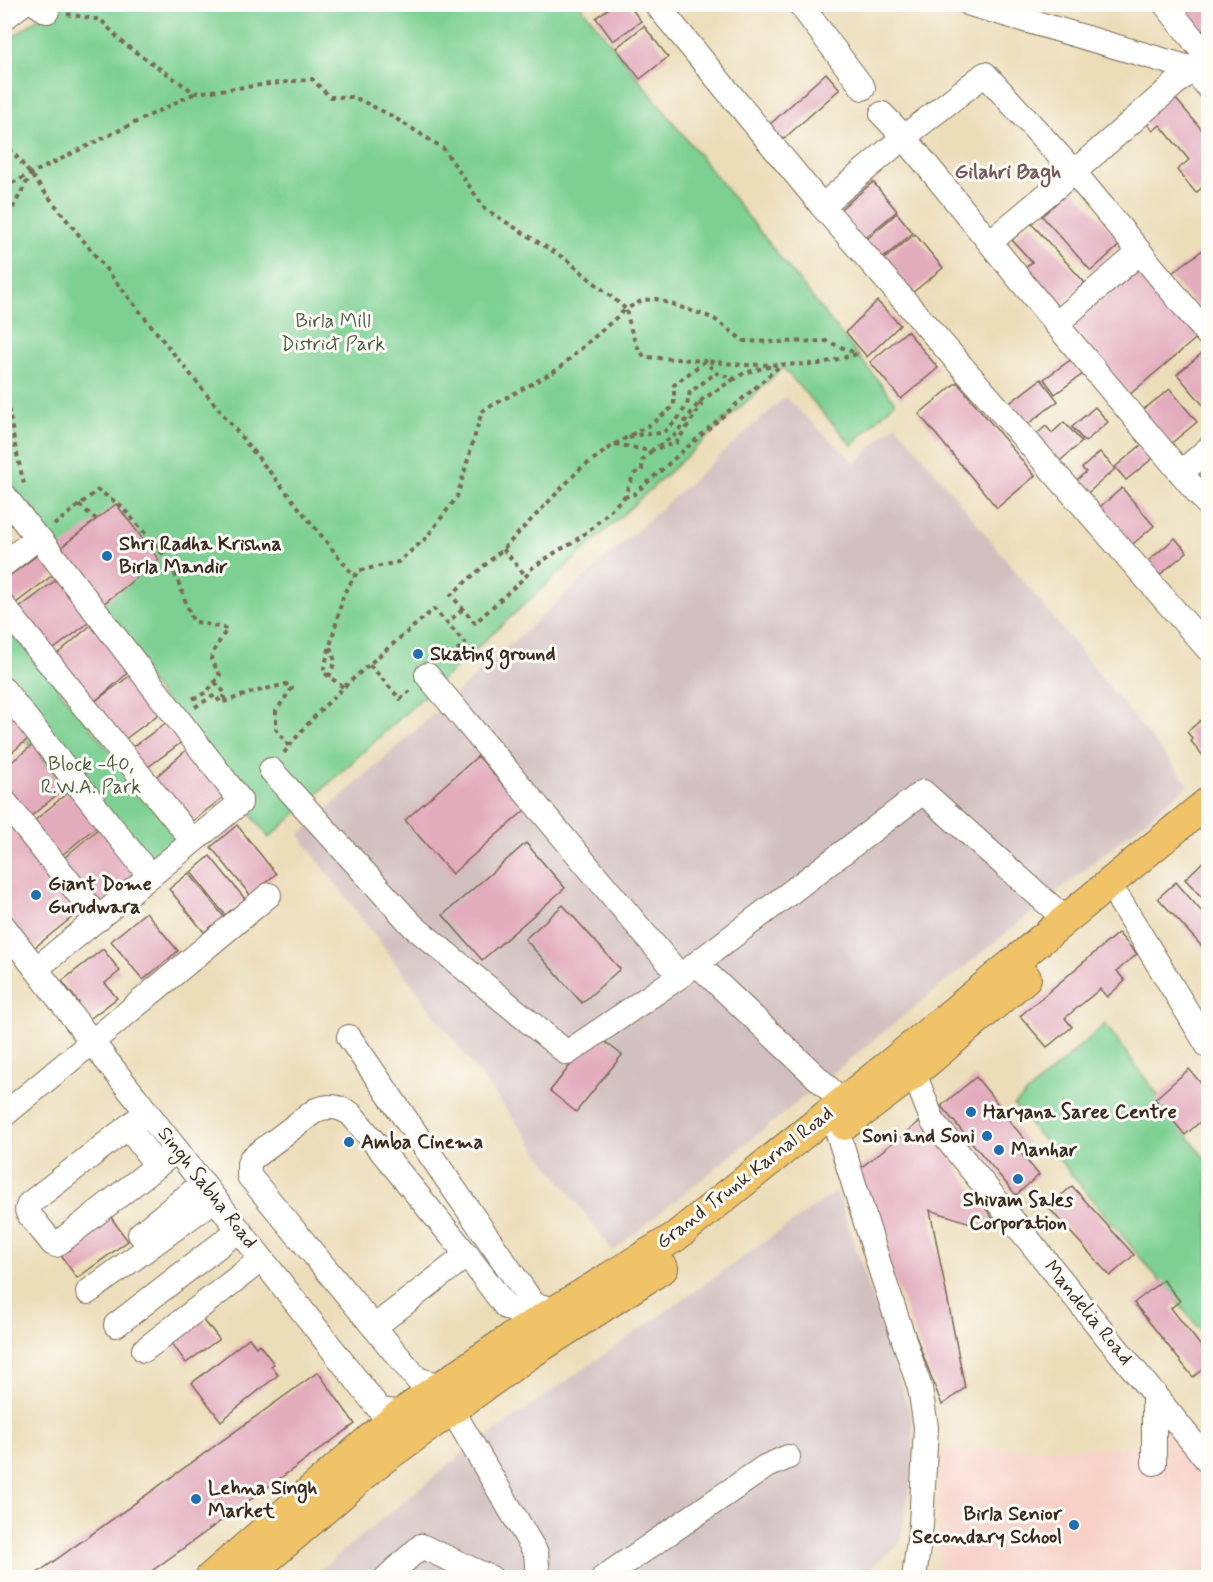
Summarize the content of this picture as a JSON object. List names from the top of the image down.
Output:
{
  "streets": {
    "main road": ["Grand Trunk Karnal Road"],
    "street": ["Singh Sabha Road", "Mandelia Road"]
  },
  "crossings": [
    ["Grand Trunk Karnal Road", "Singh Sabha Road"],
    ["Grand Trunk Karnal Road", "Mandelia Road"]
  ],
  "districts": ["Gilahri Bagh"],
  "parks": ["Birla Mill District Park", "Block -40, R.W.A. Park"],
  "places": [
    "Shri Radha Krishna Birla Mandir",
    "Skating ground",
    "Giant Dome Gurudwara",
    "Haryana Saree Centre",
    "Soni and Soni",
    "Amba Cinema",
    "Manhar",
    "Shivam Sales Corporation",
    "Lehna Singh Market",
    "Birla Senior Secondary School"
  ]
}
